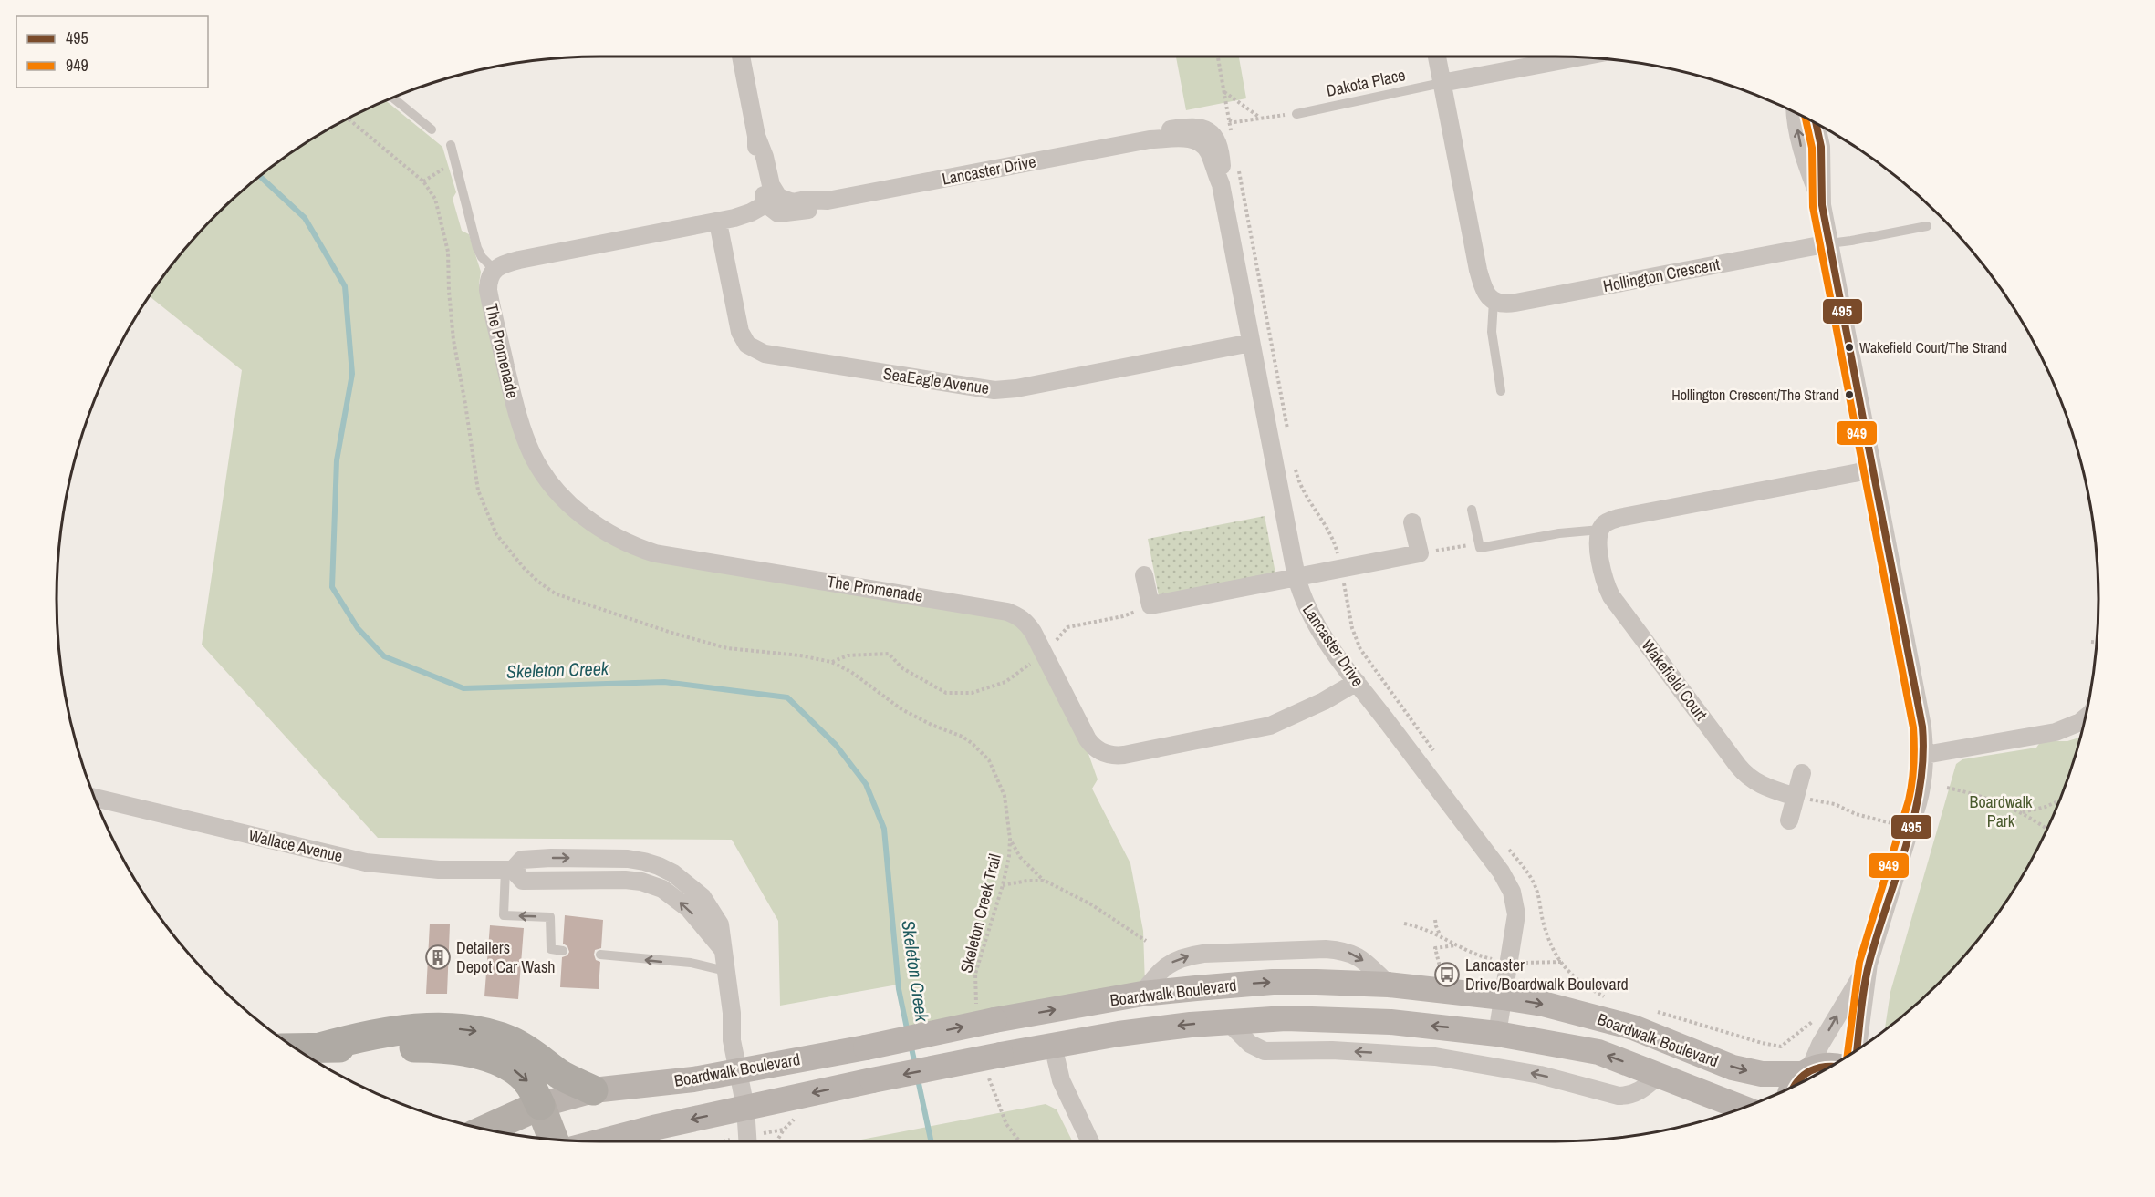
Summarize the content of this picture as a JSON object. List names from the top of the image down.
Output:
{
  "streets": {
    "main road": ["Boardwalk Boulevard"],
    "street": [
      "Lancaster Drive",
      "Hollington Crescent",
      "The Promenade",
      "SeaEagle Avenue",
      "Wakefield Court",
      "Wallace Avenue"
    ],
    "lane": ["Dakota Place"],
    "path": ["Skeleton Creek Trail"]
  },
  "crossings": [
    ["Lancaster Drive", "The Promenade"],
    ["Lancaster Drive", "SeaEagle Avenue"],
    ["Lancaster Drive", "Boardwalk Boulevard"],
    ["Wallace Avenue", "Boardwalk Boulevard"],
    ["Skeleton Creek Trail", "Boardwalk Boulevard"]
  ],
  "water": ["Skeleton Creek"],
  "parks": ["Boardwalk Park"],
  "places": {
    "other": ["Wakefield Court/The Strand", "Hollington Crescent/The Strand"],
    "building": ["Detailers Depot Car Wash"],
    "bus stop": ["Lancaster Drive/Boardwalk Boulevard"]
  },
  "lines": ["transit line 949", "transit line 495"],
  "legend": ["495", "949"]
}
